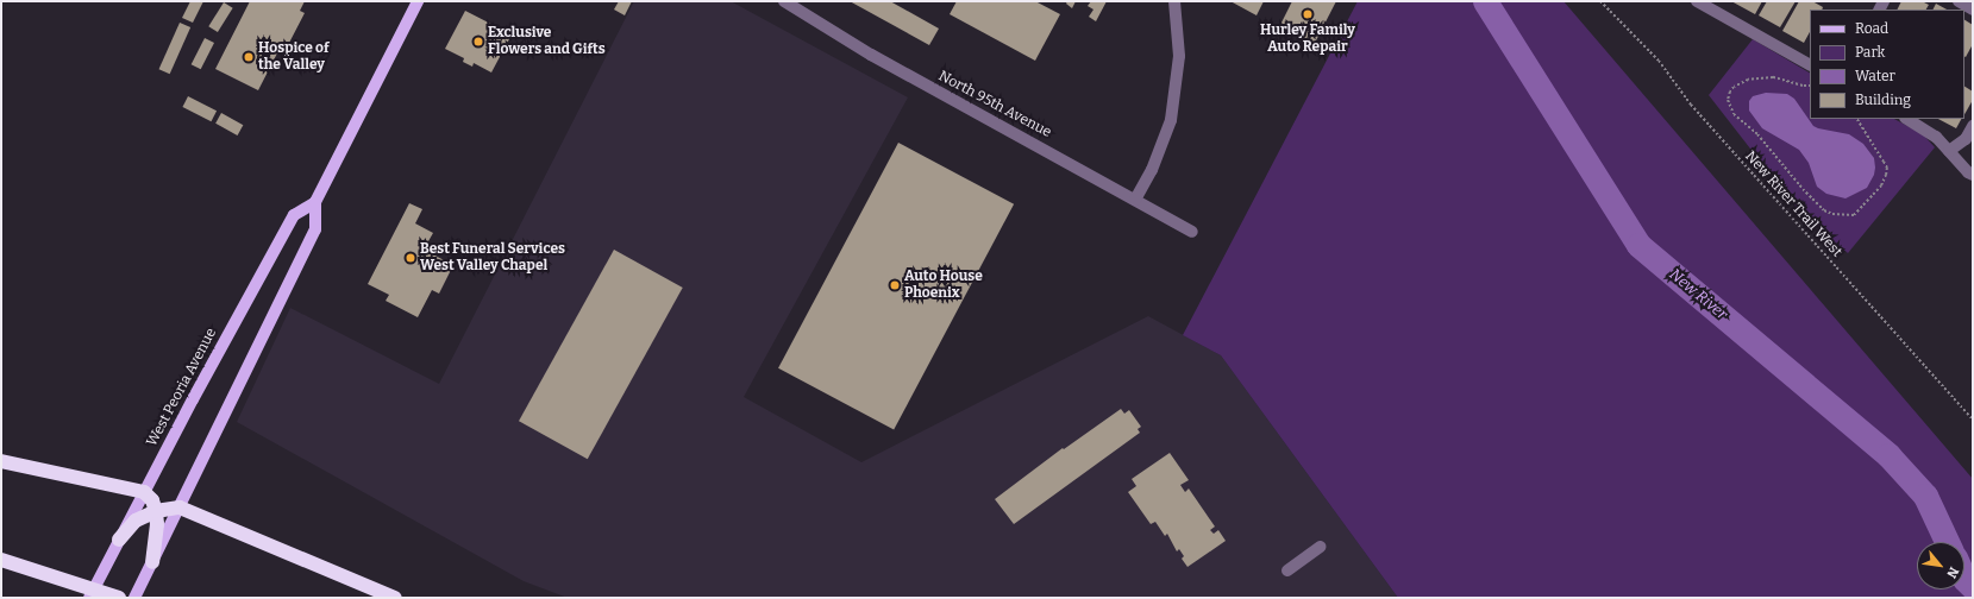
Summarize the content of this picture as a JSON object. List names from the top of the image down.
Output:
{
  "streets": {
    "main road": ["West Peoria Avenue"],
    "street": ["North 95th Avenue"],
    "path": ["New River Trail West"]
  },
  "water": ["New River"],
  "places": [
    "Hurley Family Auto Repair",
    "Exclusive Flowers and Gifts",
    "Hospice of the Valley",
    "Best Funeral Services West Valley Chapel",
    "Auto House Phoenix"
  ],
  "legend": [
    "Road",
    "Park",
    "Water",
    "Building"
  ],
  "north": "bottom right"
}
